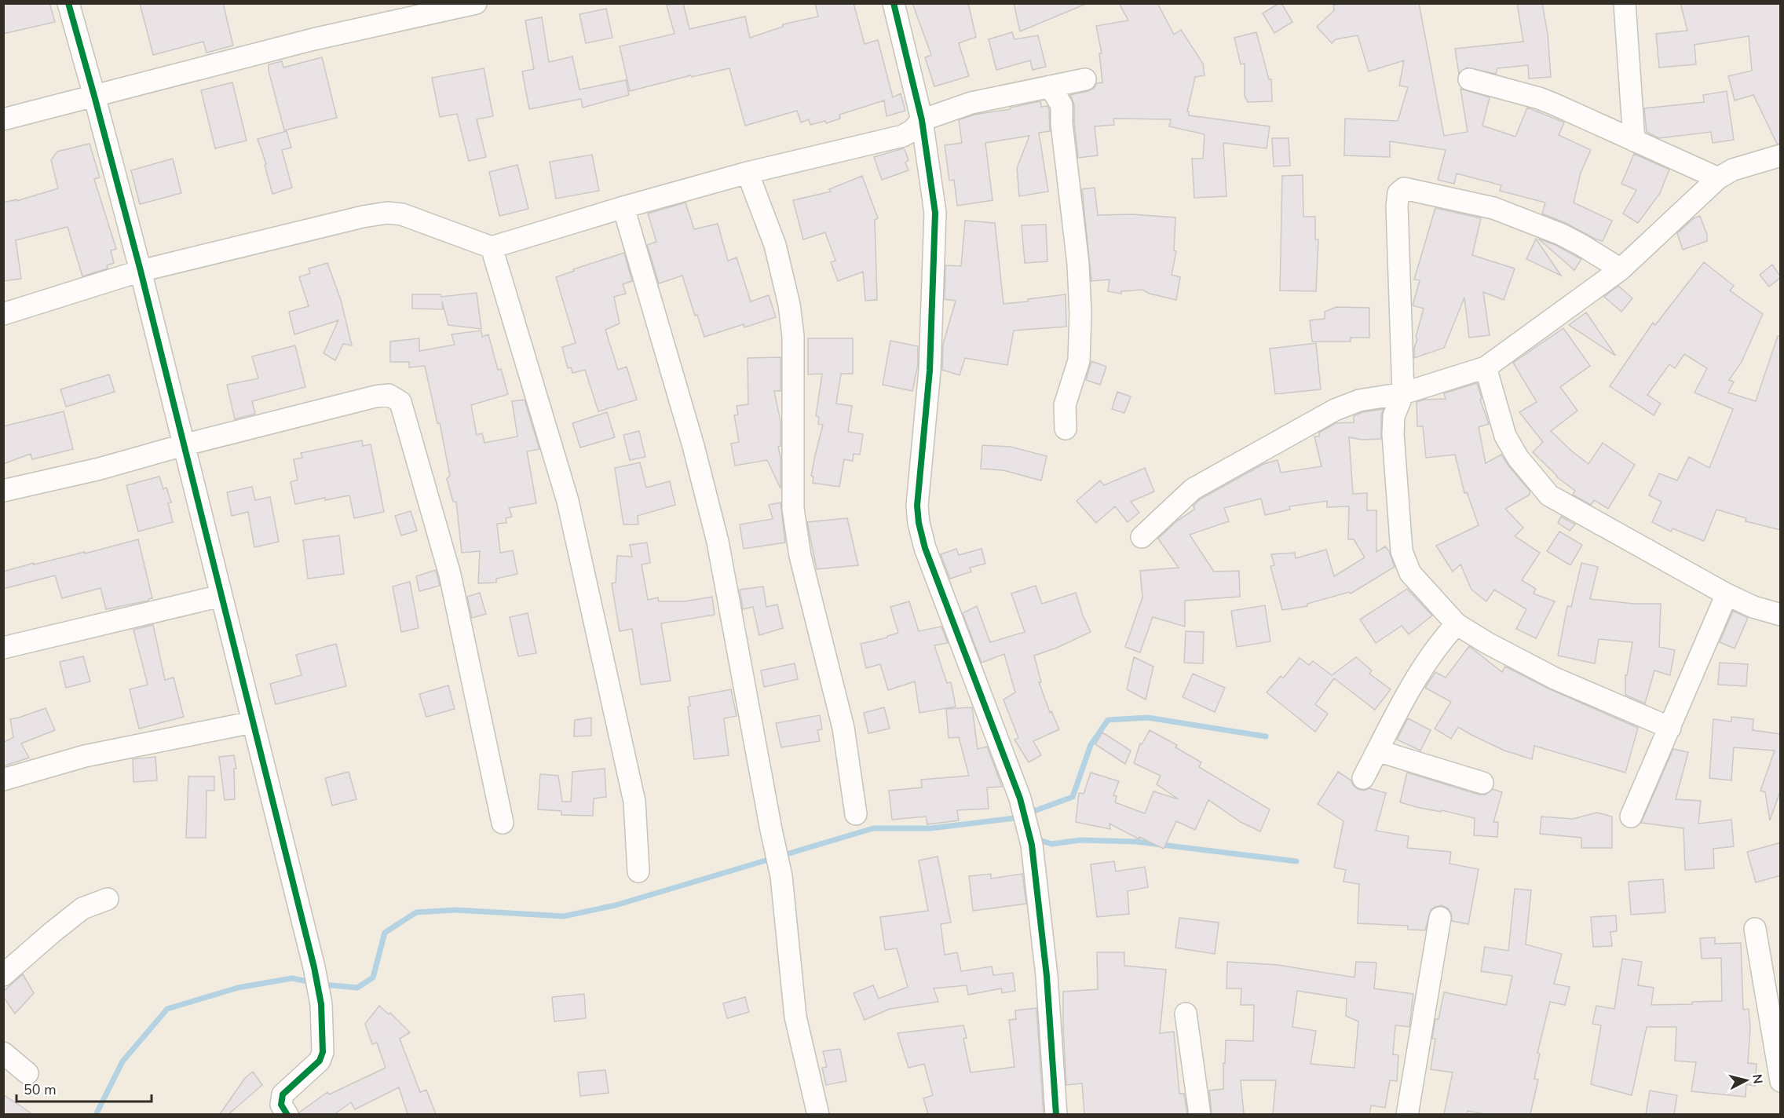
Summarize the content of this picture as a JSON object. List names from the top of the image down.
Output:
{
  "scale_bar": "50 m",
  "north": "right"
}
